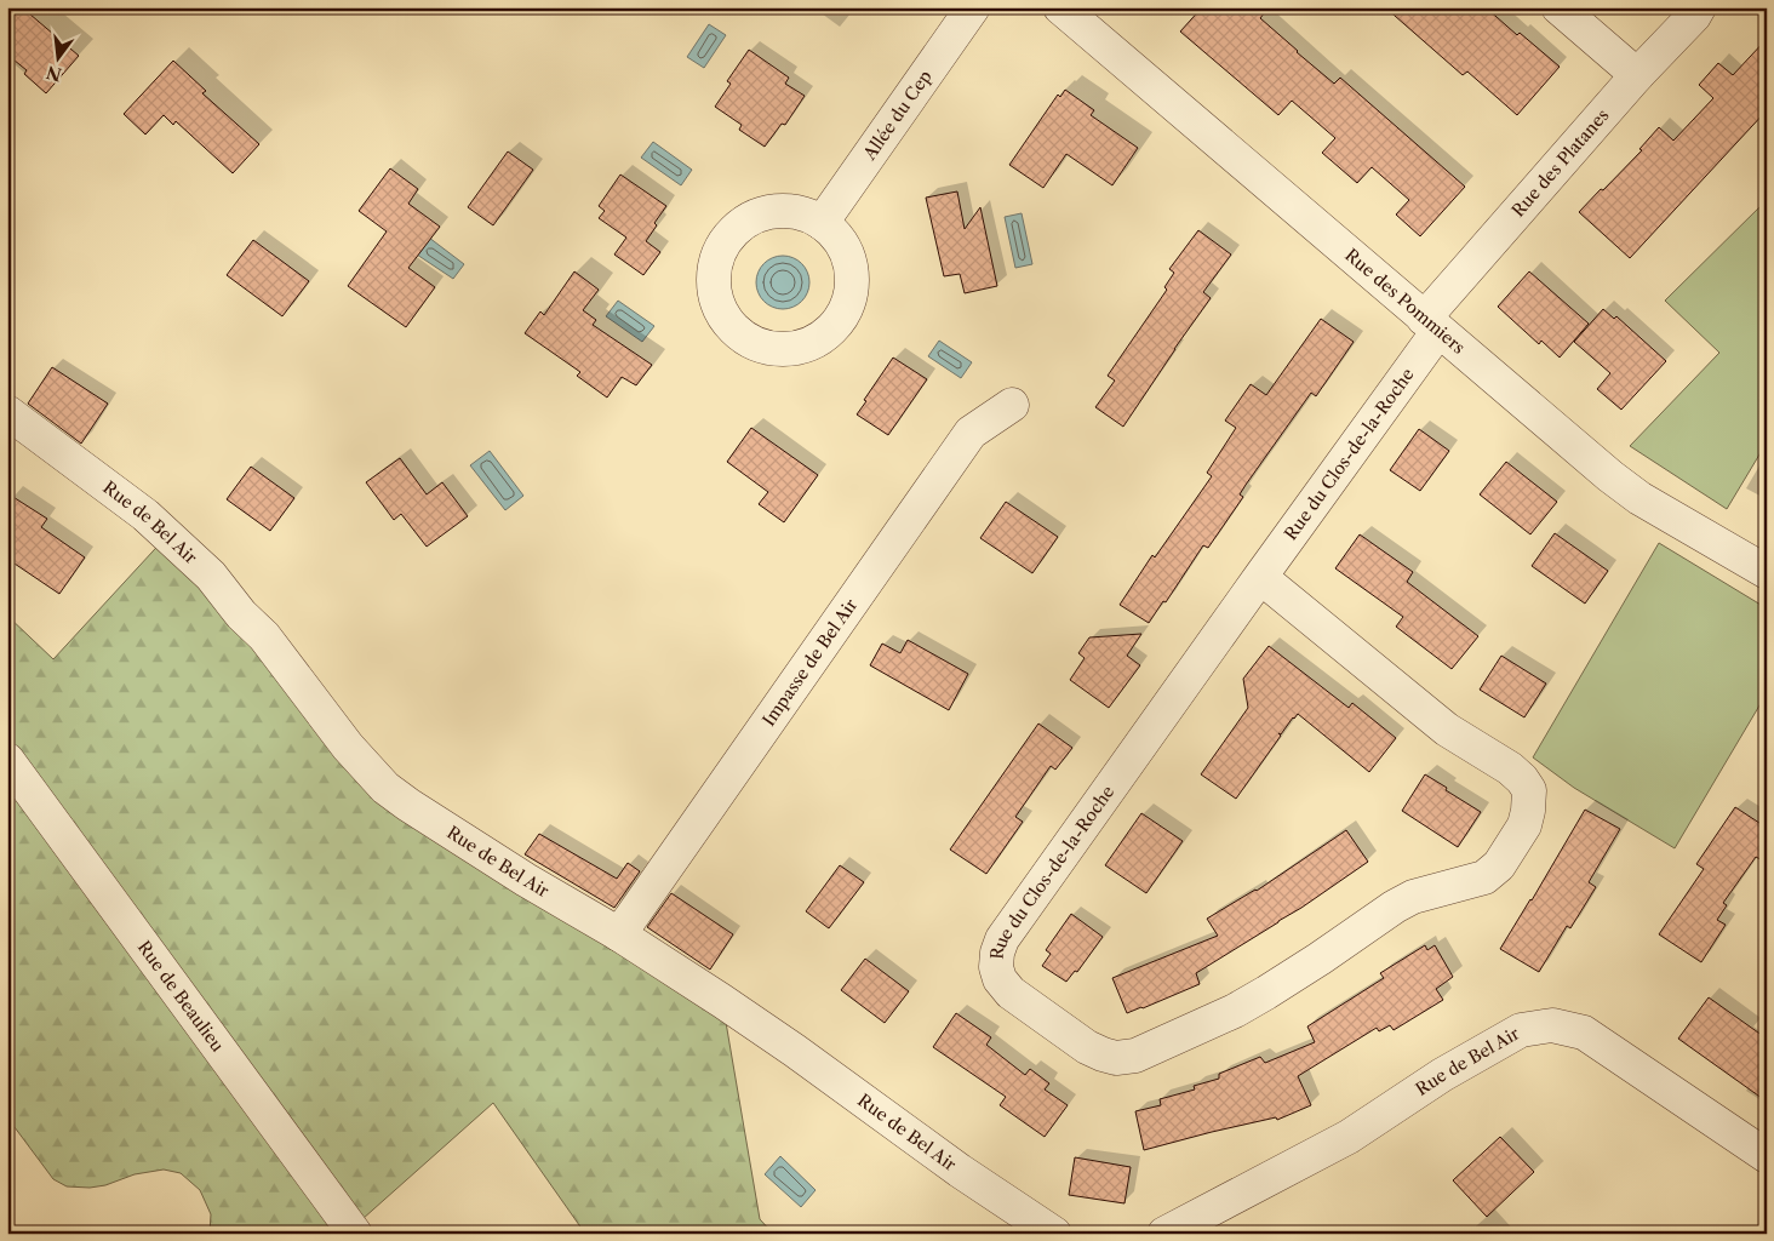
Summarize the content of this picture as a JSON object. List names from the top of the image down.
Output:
{
  "streets": {
    "street": [
      "Allée du Cep",
      "Rue des Platanes",
      "Rue des Pommiers",
      "Rue du Clos-de-la-Roche",
      "Rue de Bel Air",
      "Impasse de Bel Air",
      "Rue de Beaulieu"
    ]
  },
  "crossings": [
    ["Rue des Platanes", "Rue des Pommiers"],
    ["Rue des Platanes", "Rue du Clos-de-la-Roche"],
    ["Rue des Pommiers", "Rue du Clos-de-la-Roche"],
    ["Rue de Bel Air", "Impasse de Bel Air"]
  ],
  "north": "bottom"
}
